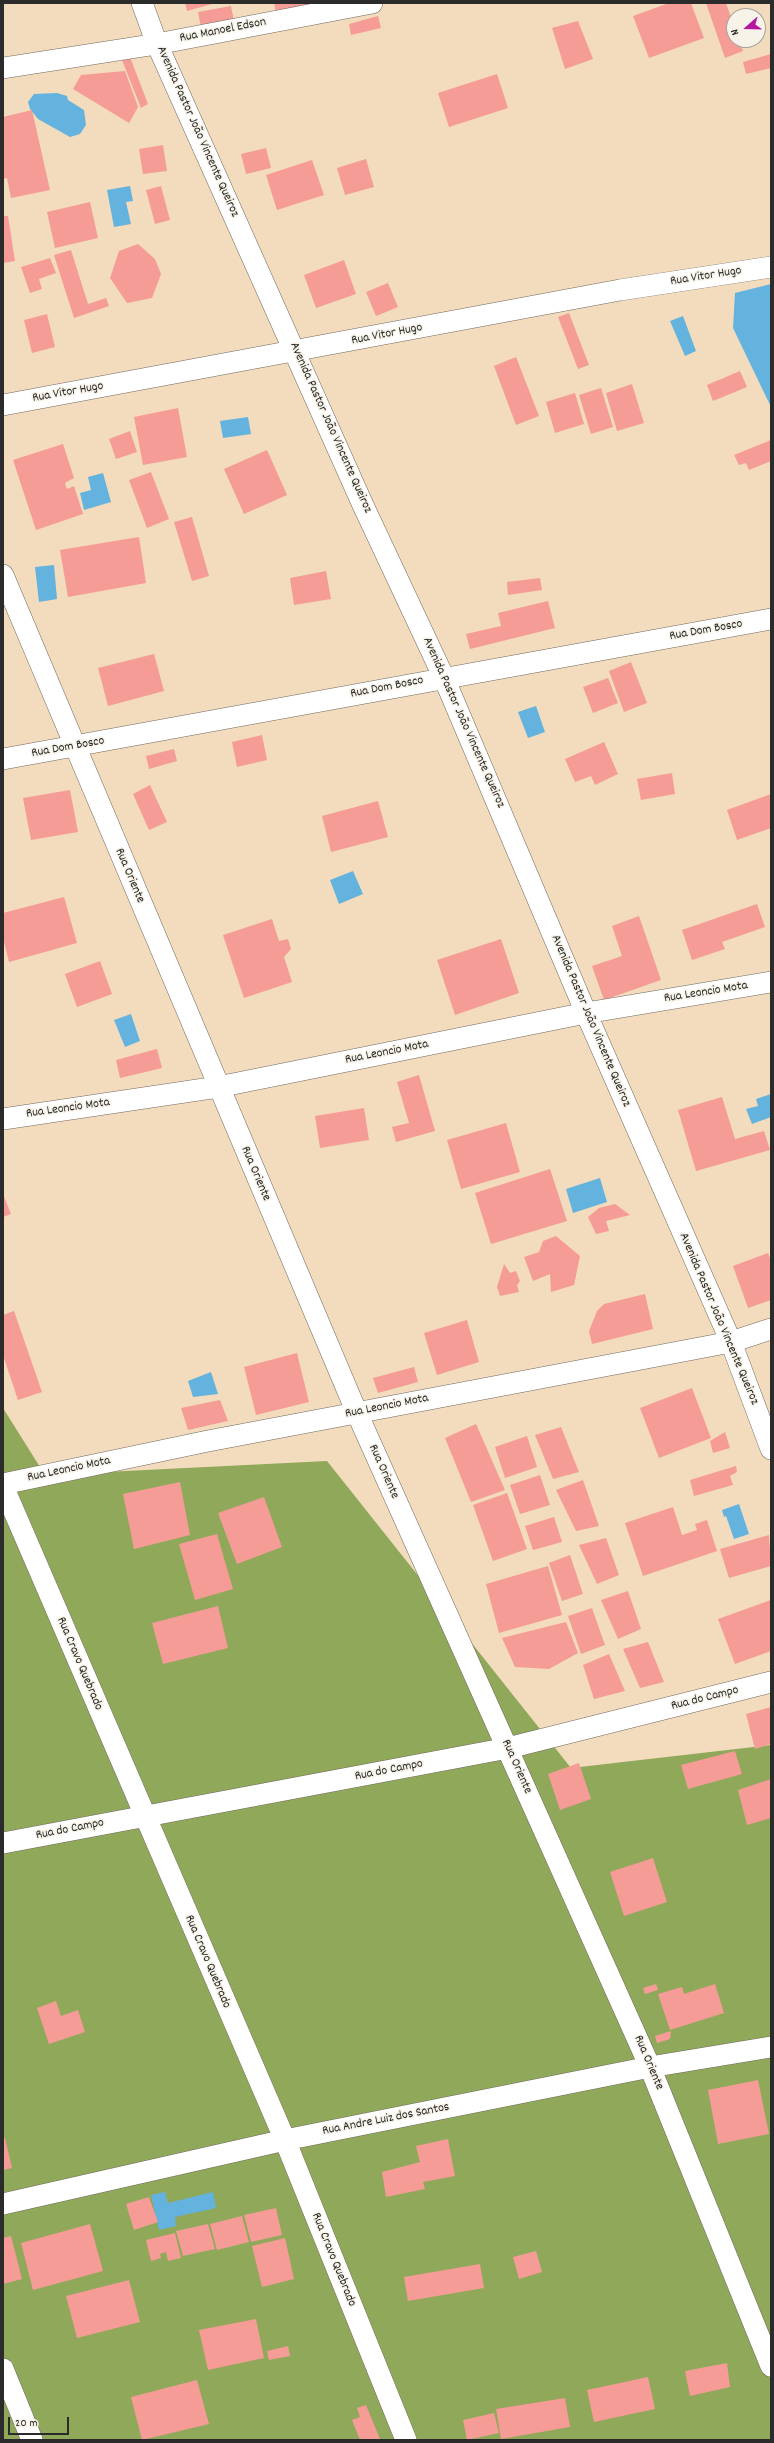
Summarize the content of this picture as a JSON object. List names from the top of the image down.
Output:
{
  "streets": {
    "street": [
      "Rua Manoel Edson",
      "Avenida Pastor João Vincente Queiroz",
      "Rua Vitor Hugo",
      "Rua Dom Bosco",
      "Rua Oriente",
      "Rua Leoncio Mota",
      "Rua Cravo Quebrado",
      "Rua do Campo",
      "Rua Andre Luiz dos Santos"
    ]
  },
  "crossings": [
    ["Rua Manoel Edson", "Avenida Pastor João Vincente Queiroz"],
    ["Avenida Pastor João Vincente Queiroz", "Rua Vitor Hugo"],
    ["Avenida Pastor João Vincente Queiroz", "Rua Dom Bosco"],
    ["Avenida Pastor João Vincente Queiroz", "Rua Leoncio Mota"],
    ["Rua Dom Bosco", "Rua Oriente"],
    ["Rua Oriente", "Rua Leoncio Mota"],
    ["Rua Oriente", "Rua do Campo"],
    ["Rua Oriente", "Rua Andre Luiz dos Santos"],
    ["Rua Leoncio Mota", "Rua Cravo Quebrado"],
    ["Rua Cravo Quebrado", "Rua do Campo"],
    ["Rua Cravo Quebrado", "Rua Andre Luiz dos Santos"]
  ],
  "scale_bar": "20 m",
  "north": "left"
}
